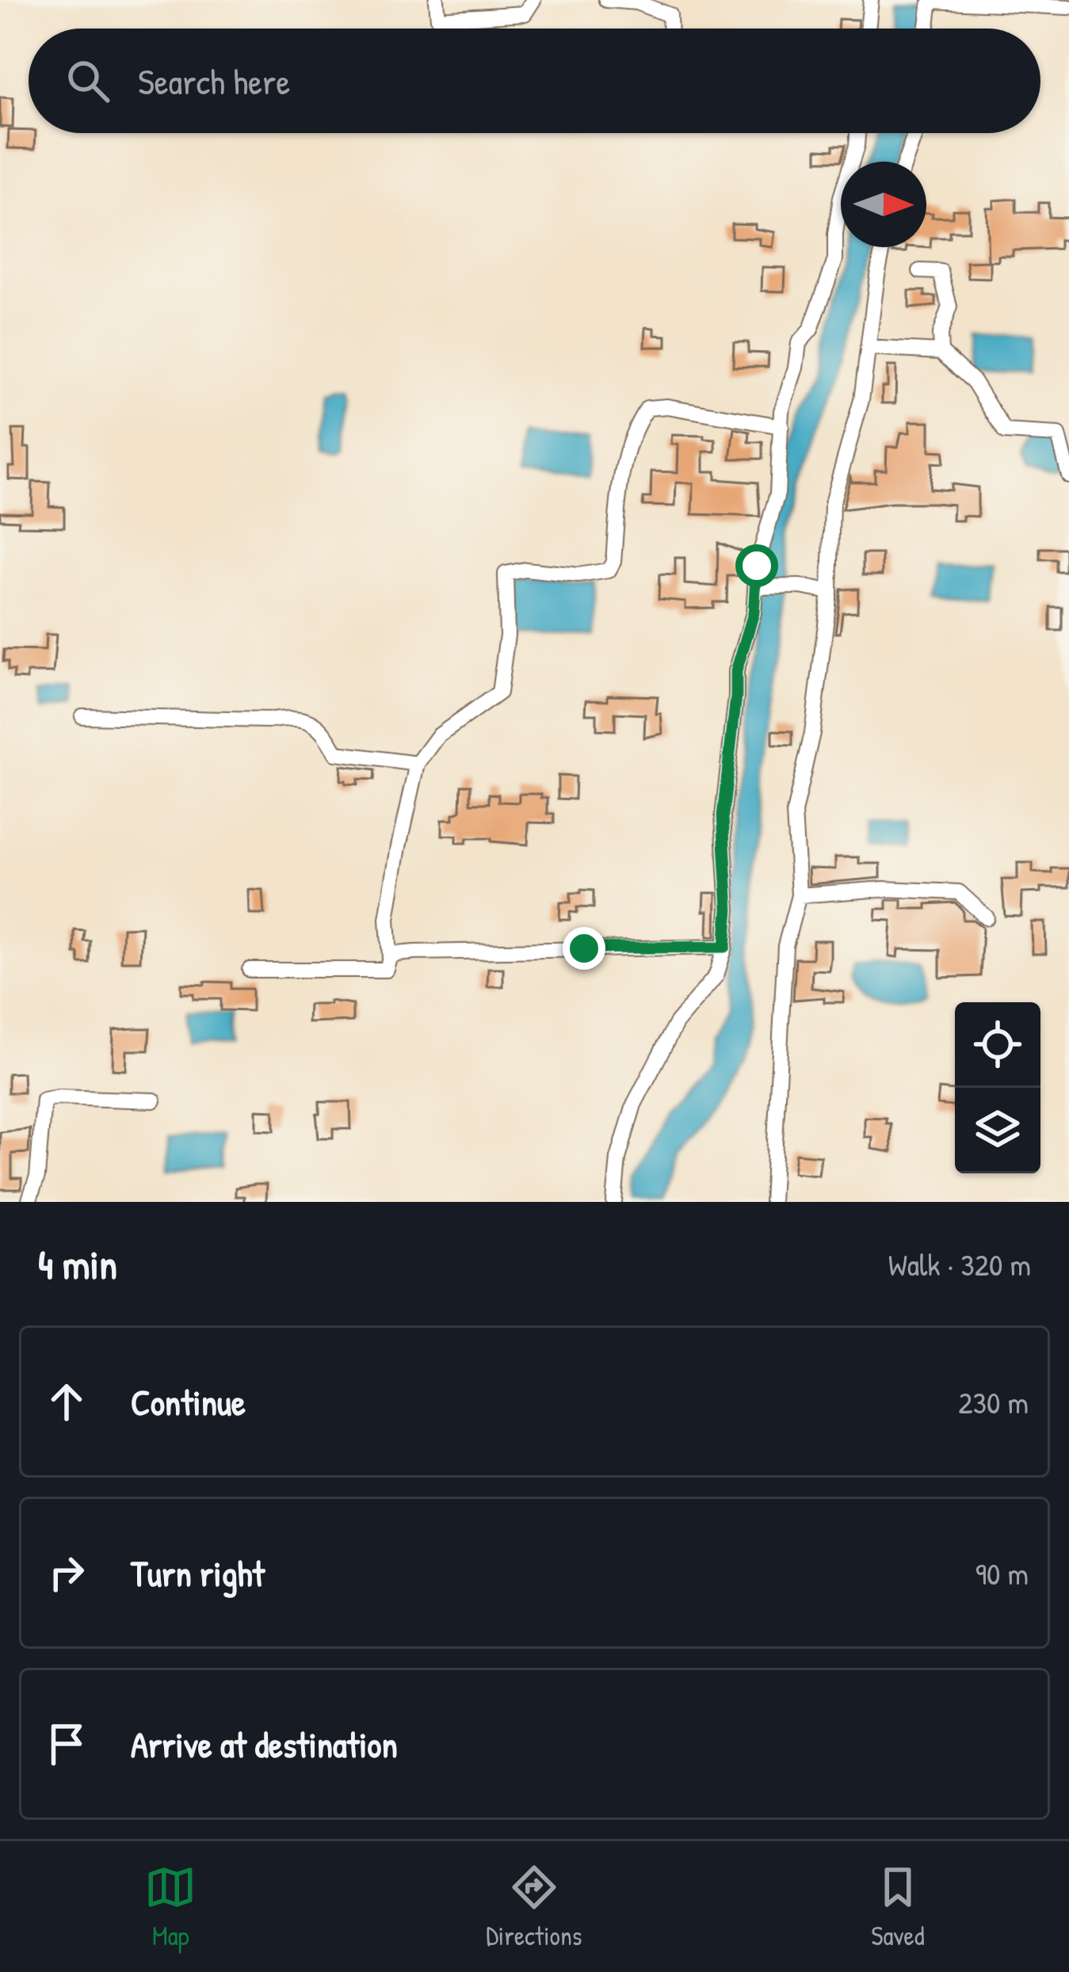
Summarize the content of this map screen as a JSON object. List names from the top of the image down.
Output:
{
  "north": "right",
  "page": {
    "search": "Search here",
    "heading": ["4 min", "Walk · 320 m"],
    "list": [
      ["Continue", "230 m"],
      ["Turn right", "90 m"],
      "Arrive at destination"
    ],
    "nav": ["Map", "Directions", "Saved"]
  }
}
